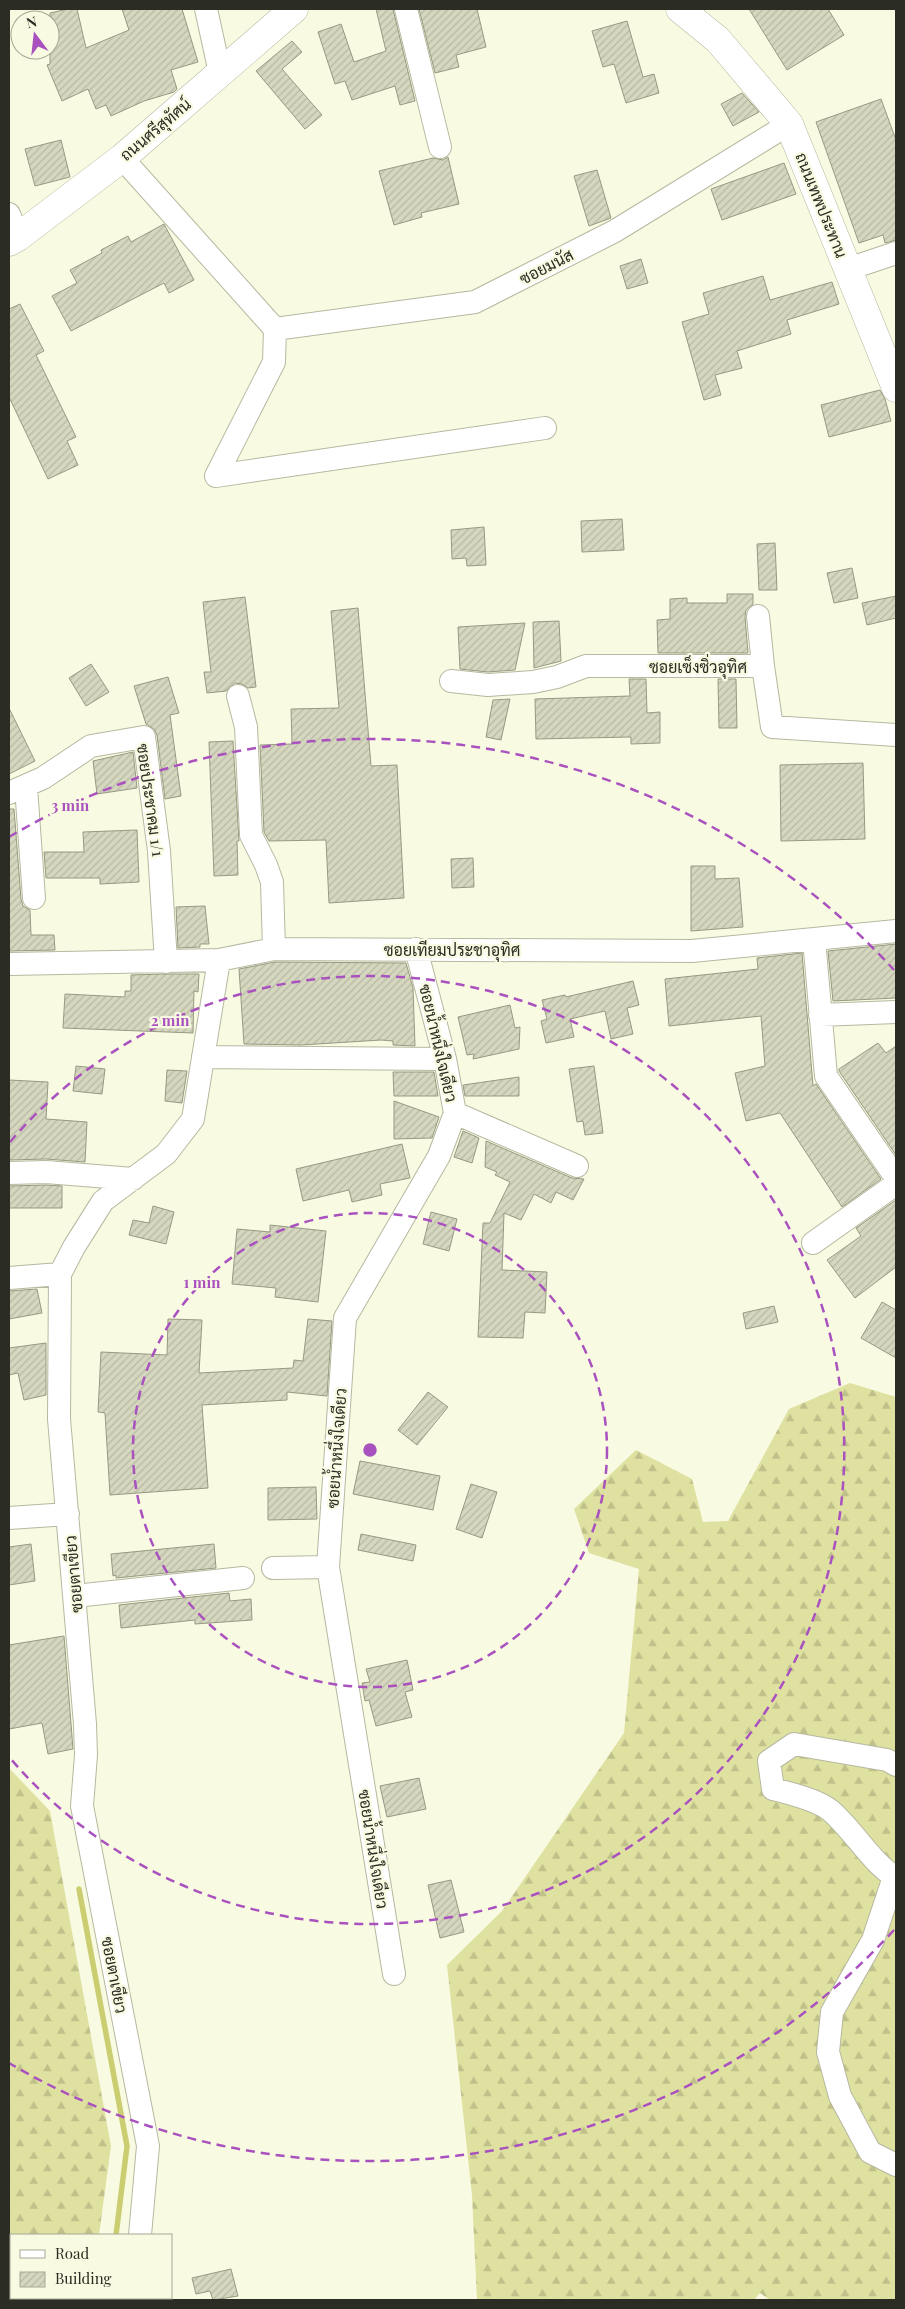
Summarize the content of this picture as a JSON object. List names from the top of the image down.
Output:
{
  "streets": {
    "street": [
      "ถนนศรีสุทัศน์",
      "ถนนเทพประทาน",
      "ซอยมนัส",
      "ซอยเซ็งซิ่วอุทิศ",
      "ซอยประชาคม 1/1",
      "ซอยเทียมประชาอุทิศ",
      "ซอยน้ำหนึ่งใจเดียว",
      "ซอยตาเขียว"
    ]
  },
  "crossings": [
    ["ถนนเทพประทาน", "ซอยมนัส"],
    ["ซอยประชาคม 1/1", "ซอยเทียมประชาอุทิศ"],
    ["ซอยเทียมประชาอุทิศ", "ซอยน้ำหนึ่งใจเดียว"],
    ["ซอยเทียมประชาอุทิศ", "ซอยตาเขียว"]
  ],
  "legend": ["Road", "Building"],
  "north": "top",
  "rings": ["3 min", "2 min", "1 min"]
}
